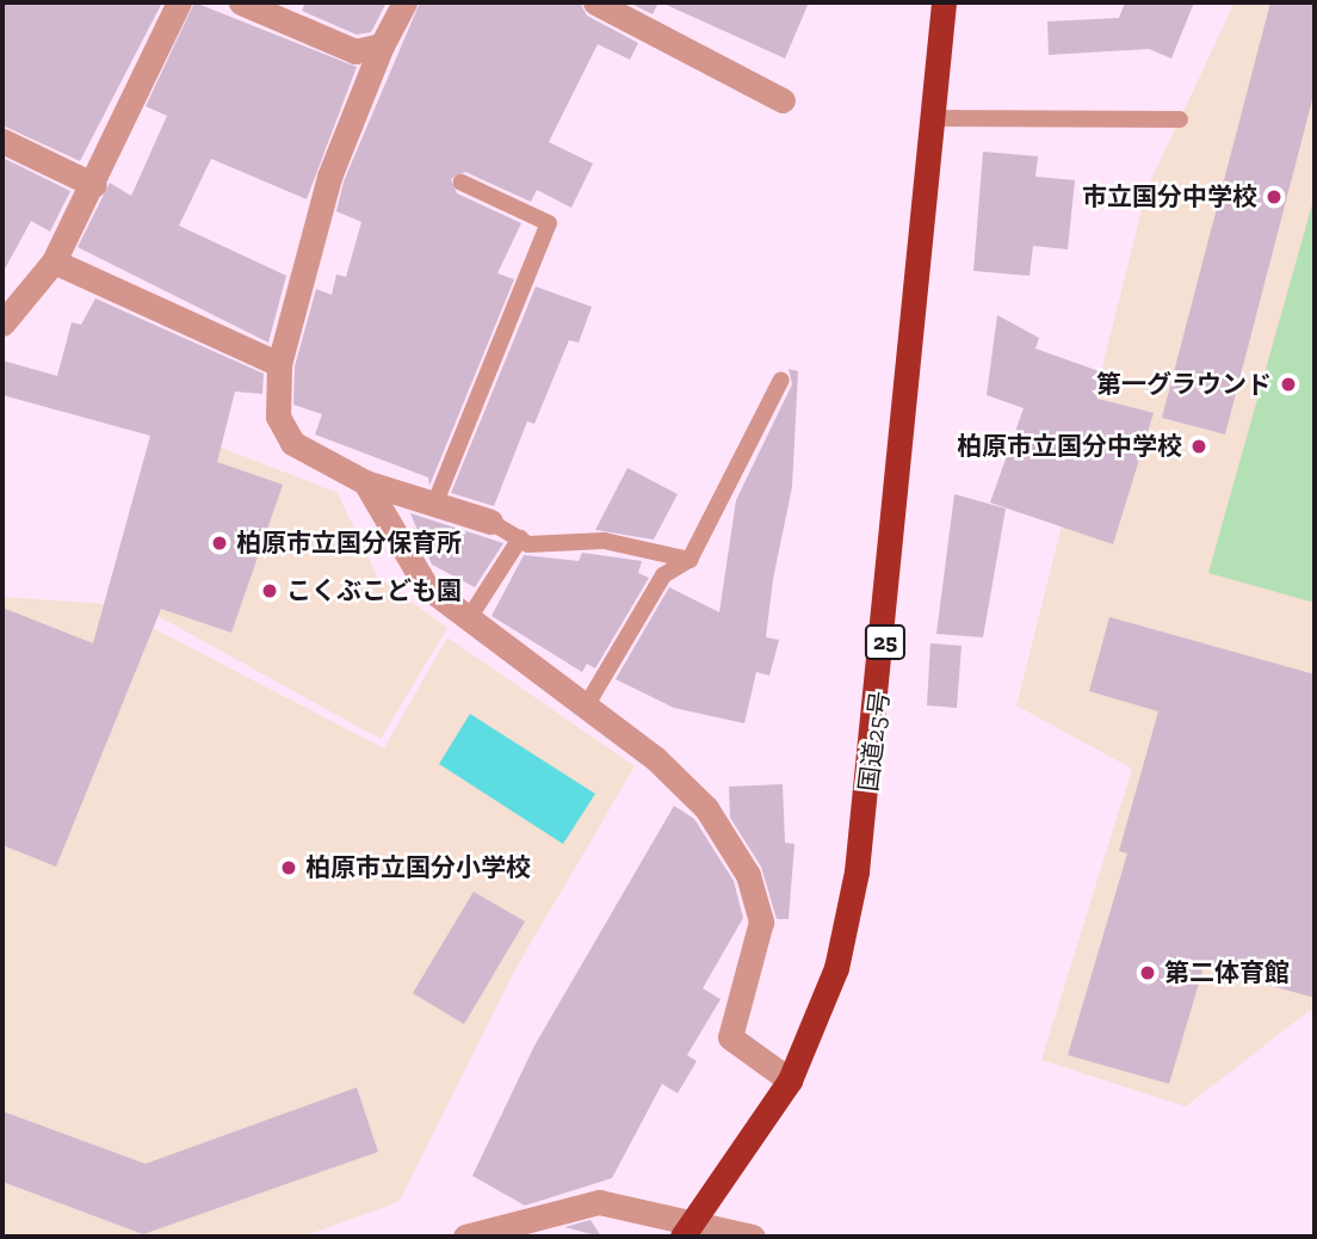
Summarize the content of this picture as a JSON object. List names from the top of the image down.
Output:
{
  "streets": {
    "highway": ["25", "国道25号"]
  },
  "places": [
    "市立国分中学校",
    "第一グラウンド",
    "柏原市立国分中学校",
    "柏原市立国分保育所",
    "こくぶこども園",
    "柏原市立国分小学校",
    "第二体育館"
  ]
}
